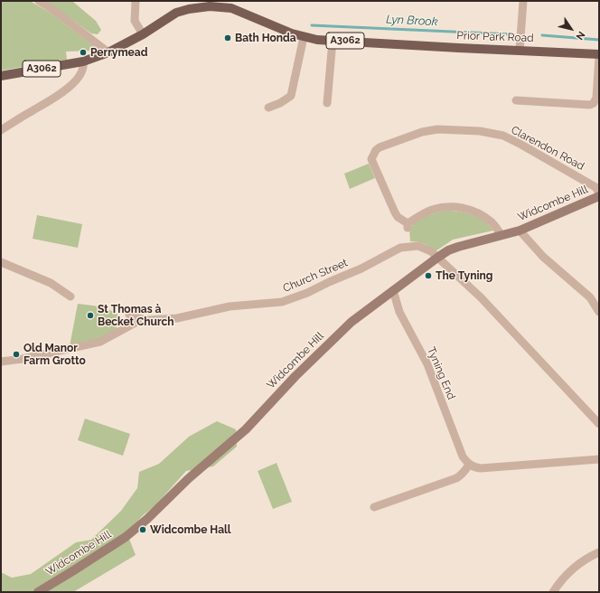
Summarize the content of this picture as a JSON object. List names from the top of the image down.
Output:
{
  "streets": {
    "main road": ["Prior Park Road", "A3062"],
    "street": [
      "Clarendon Road",
      "Widcombe Hill",
      "Church Street",
      "Tyning End"
    ]
  },
  "crossings": [
    ["Prior Park Road", "A3062"],
    ["Clarendon Road", "Widcombe Hill"],
    ["Widcombe Hill", "Church Street"],
    ["Widcombe Hill", "Tyning End"]
  ],
  "water": ["Lyn Brook"],
  "places": [
    "Bath Honda",
    "Perrymead",
    "The Tyning",
    "St Thomas à Becket Church",
    "Old Manor Farm Grotto",
    "Widcombe Hall"
  ],
  "north": "bottom right"
}
